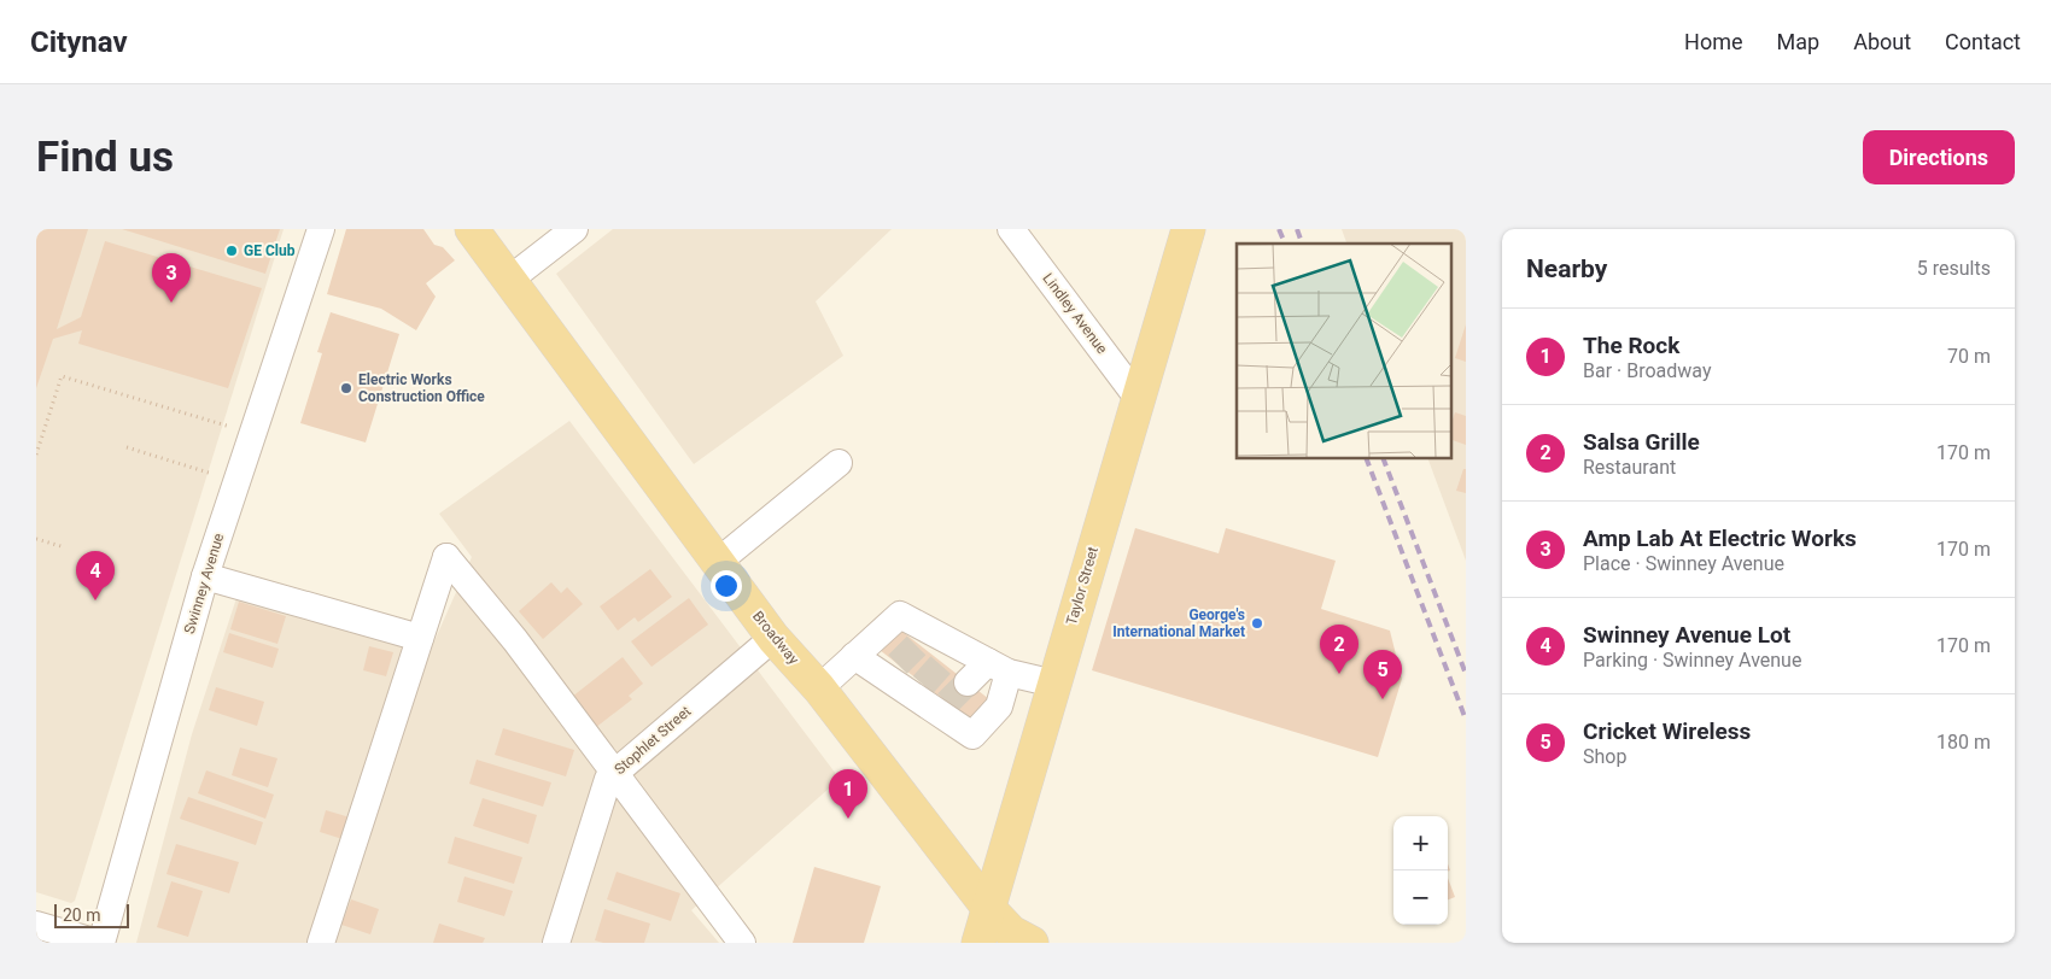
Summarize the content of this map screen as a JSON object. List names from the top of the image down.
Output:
{
  "streets": {
    "main road": ["Taylor Street", "Broadway"],
    "street": ["Lindley Avenue", "Swinney Avenue", "Stophlet Street"]
  },
  "crossings": [
    ["Lindley Avenue", "Taylor Street"],
    ["Taylor Street", "Broadway"],
    ["Broadway", "Stophlet Street"]
  ],
  "places": ["GE Club", "Electric Works Construction Office", "George's International Market"],
  "scale_bar": "20 m",
  "page": {
    "header": "Citynav",
    "nav": [
      "Home",
      "Map",
      "About",
      "Contact"
    ],
    "buttons": "Directions",
    "title": "Find us",
    "heading": ["Nearby", "5 results"],
    "pins": [
      "3",
      "4",
      "2",
      "5",
      "1"
    ],
    "list": [
      {
        "mark": "1",
        "name": "The Rock",
        "note": "Bar · Broadway",
        "value": "70 m"
      },
      {
        "mark": "2",
        "name": "Salsa Grille",
        "note": "Restaurant",
        "value": "170 m"
      },
      {
        "mark": "3",
        "name": "Amp Lab At Electric Works",
        "note": "Place · Swinney Avenue",
        "value": "170 m"
      },
      {
        "mark": "4",
        "name": "Swinney Avenue Lot",
        "note": "Parking · Swinney Avenue",
        "value": "170 m"
      },
      {
        "mark": "5",
        "name": "Cricket Wireless",
        "note": "Shop",
        "value": "180 m"
      }
    ],
    "map_buttons": ["+", "−"],
    "scale": "20 m"
  }
}
